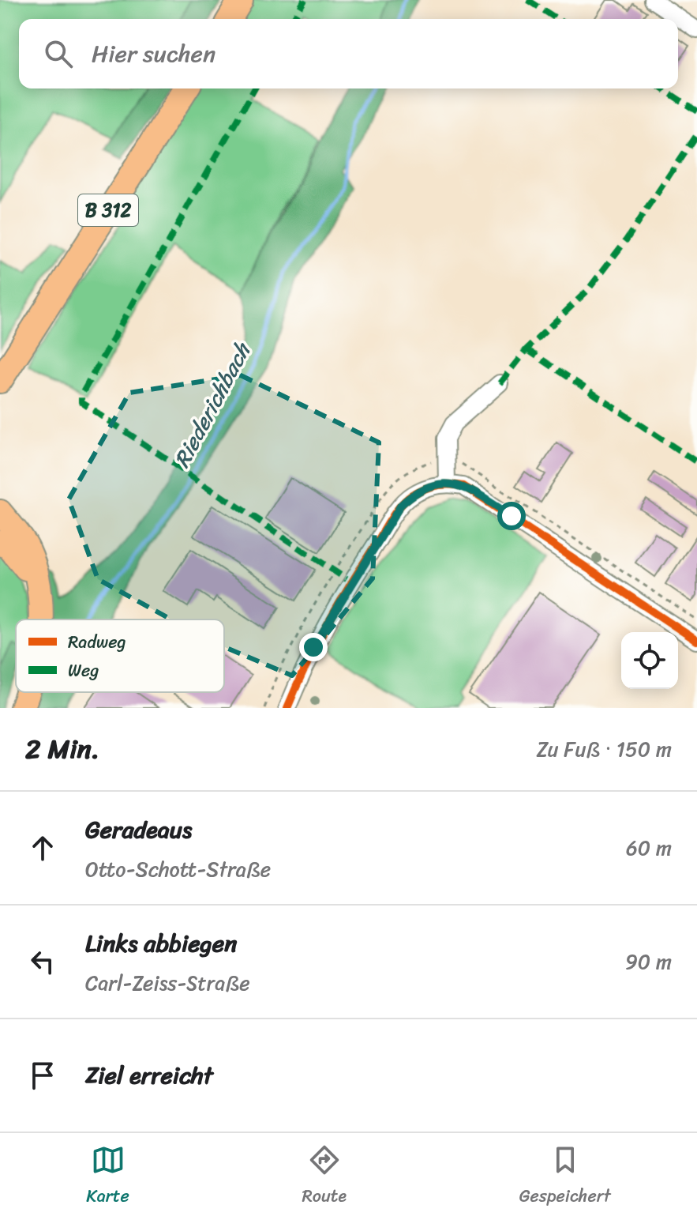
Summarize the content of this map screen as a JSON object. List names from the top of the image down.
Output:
{
  "streets": {
    "highway": ["B 312"]
  },
  "water": ["Riederichbach"],
  "legend": ["Radweg", "Weg"],
  "page": {
    "search": "Hier suchen",
    "heading": ["2 Min.", "Zu Fuß · 150 m"],
    "list": [
      ["Geradeaus", "Otto-Schott-Straße", "60 m"],
      ["Links abbiegen", "Carl-Zeiss-Straße", "90 m"],
      "Ziel erreicht"
    ],
    "nav": ["Karte", "Route", "Gespeichert"]
  }
}
